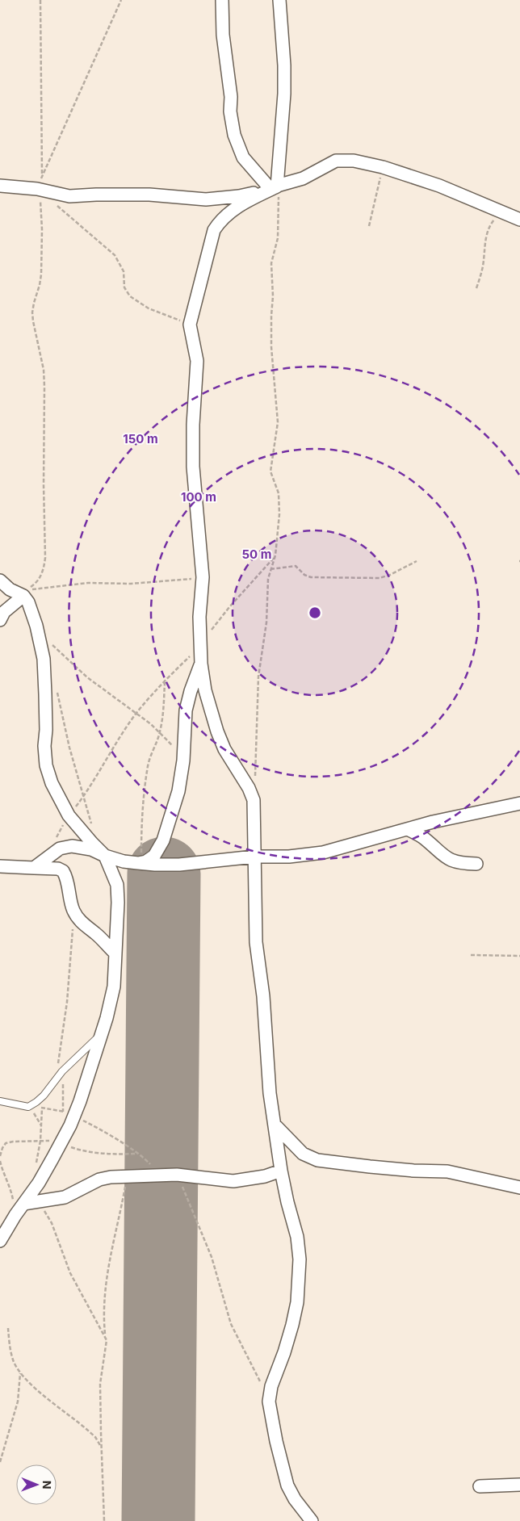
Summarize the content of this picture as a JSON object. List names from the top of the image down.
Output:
{
  "north": "right",
  "rings": ["150 m", "100 m", "50 m"]
}
